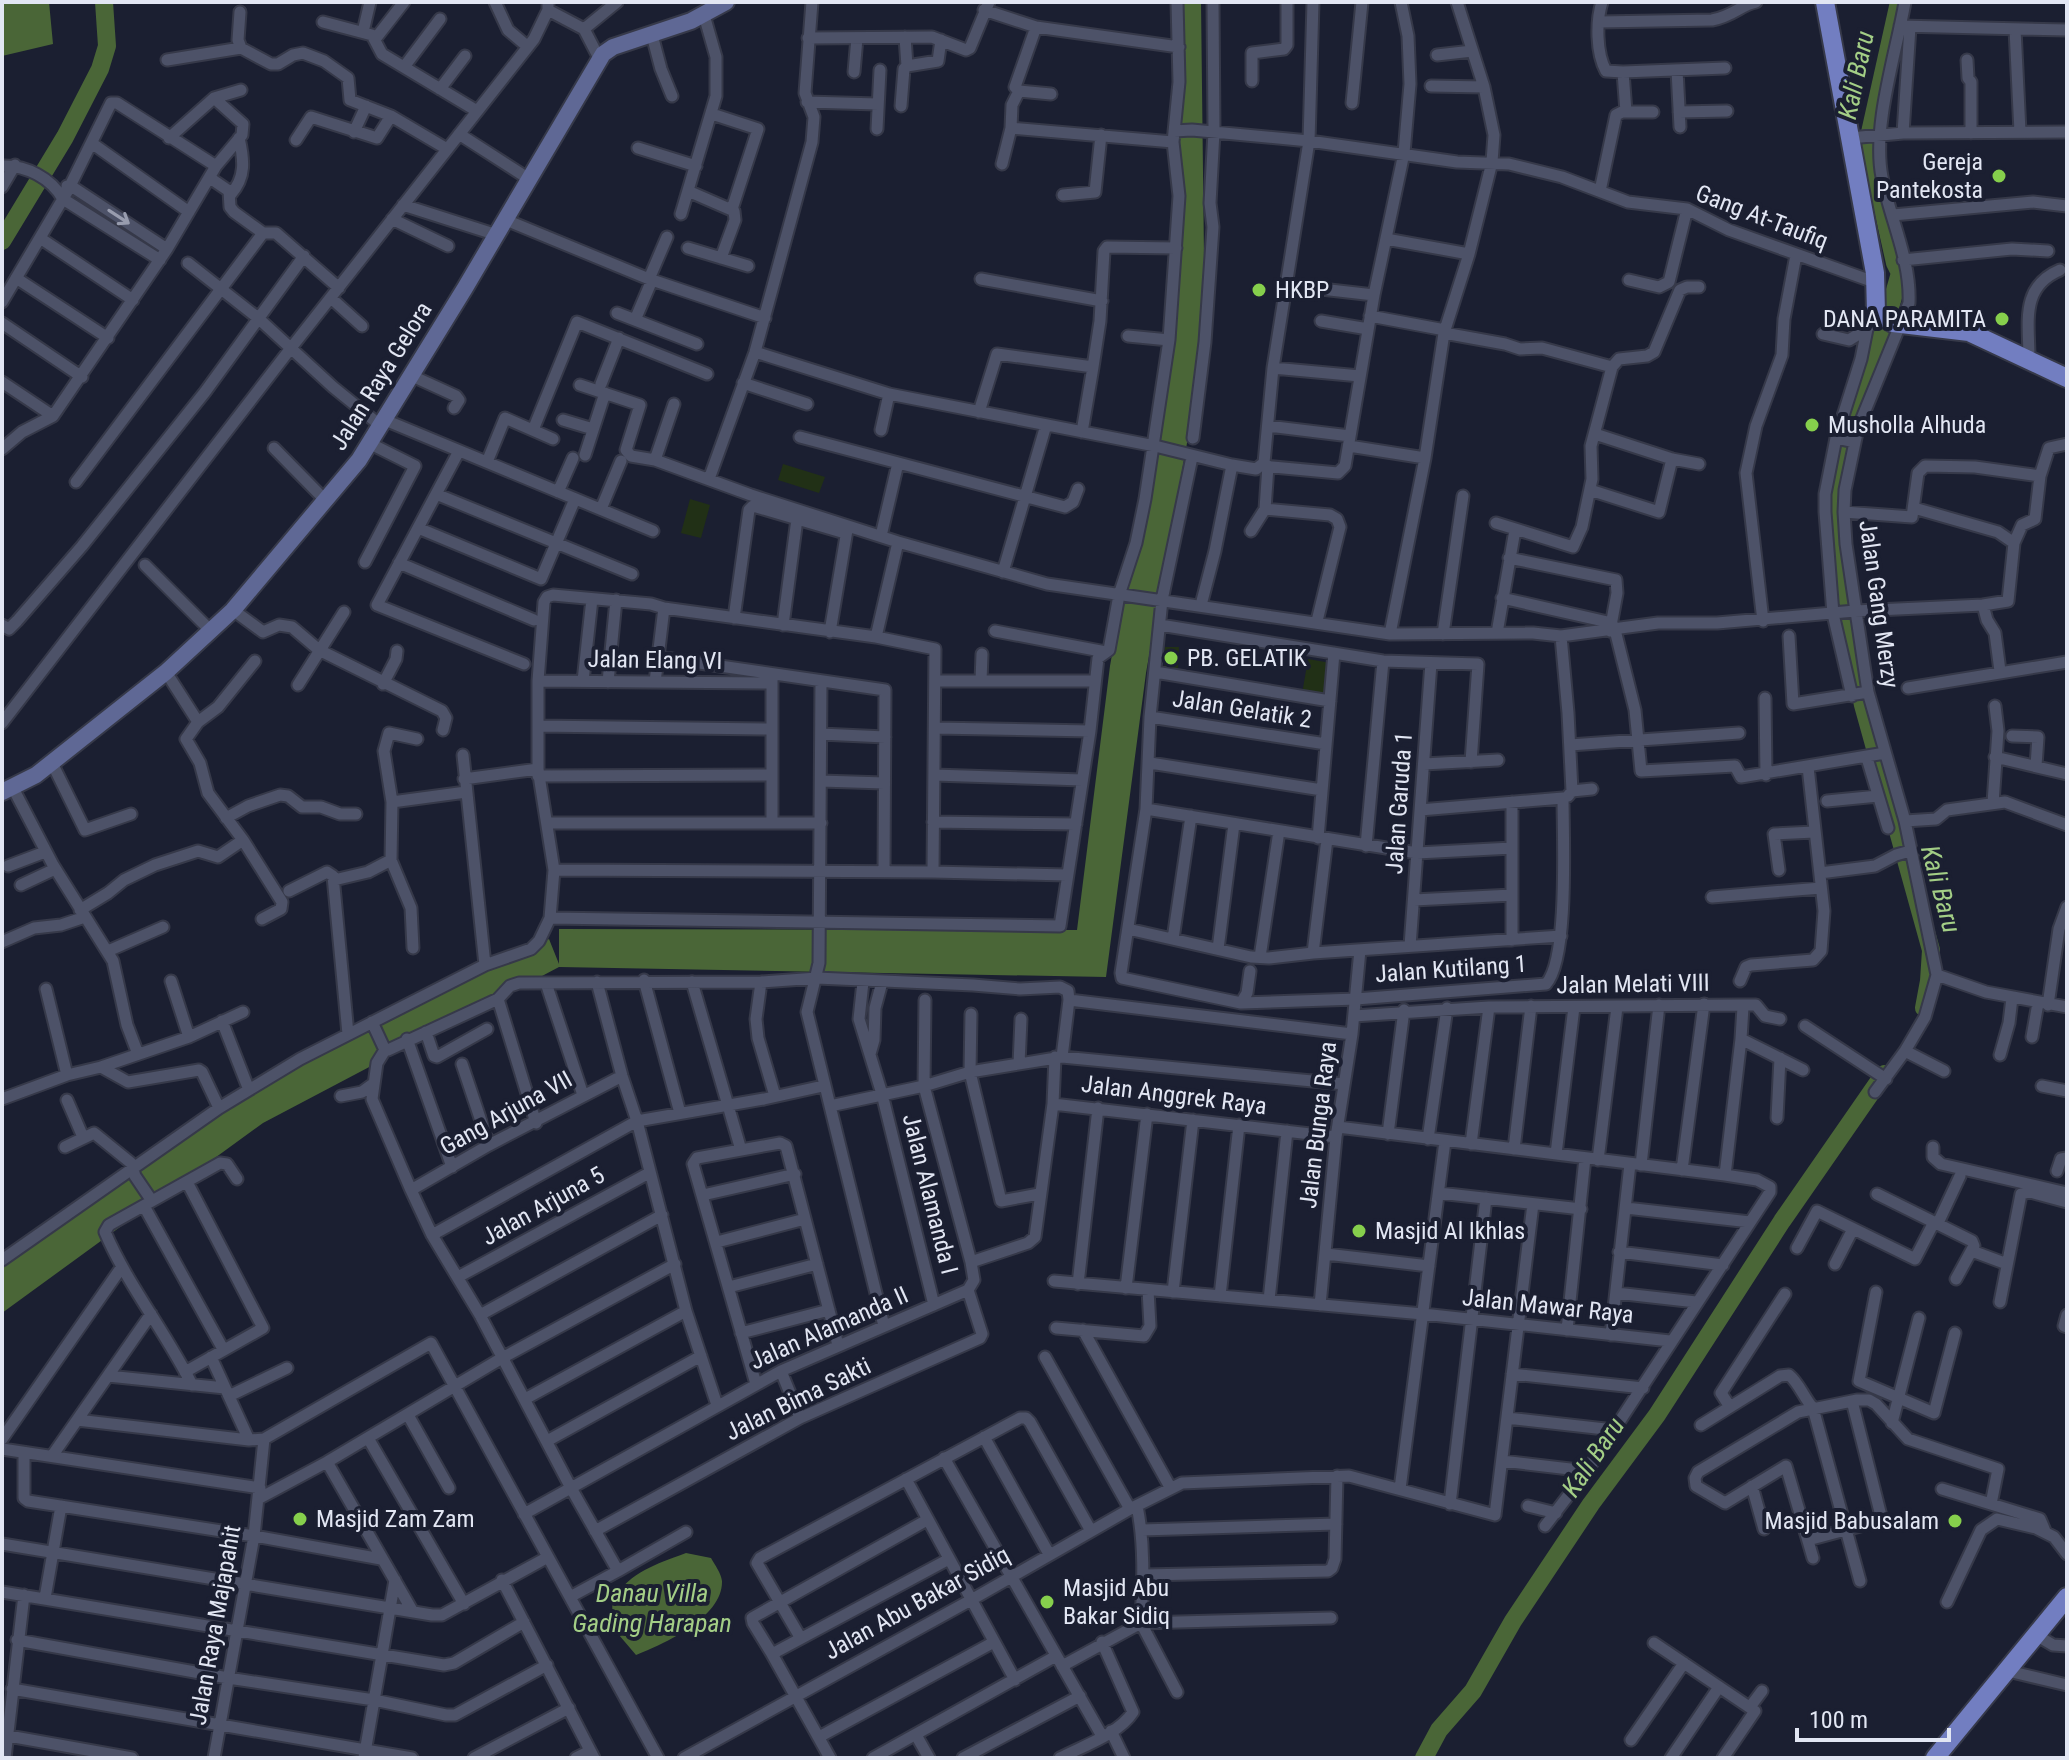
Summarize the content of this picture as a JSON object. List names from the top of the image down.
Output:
{
  "streets": {
    "street": [
      "Gang At-Taufiq",
      "Jalan Raya Gelora",
      "Jalan Gang Merzy",
      "Jalan Elang VI",
      "Jalan Gelatik 2",
      "Jalan Garuda 1",
      "Jalan Kutilang 1",
      "Jalan Melati VIII",
      "Jalan Anggrek Raya",
      "Gang Arjuna VII",
      "Jalan Bunga Raya",
      "Jalan Alamanda I",
      "Jalan Arjuna 5",
      "Jalan Mawar Raya",
      "Jalan Alamanda II",
      "Jalan Bima Sakti",
      "Jalan Abu Bakar Sidiq",
      "Jalan Raya Majapahit"
    ]
  },
  "crossings": [
    ["Jalan Kutilang 1", "Jalan Bunga Raya"],
    ["Jalan Melati VIII", "Jalan Anggrek Raya"],
    ["Jalan Melati VIII", "Jalan Bunga Raya"],
    ["Jalan Anggrek Raya", "Jalan Bunga Raya"],
    ["Jalan Bunga Raya", "Jalan Mawar Raya"],
    ["Jalan Alamanda I", "Jalan Alamanda II"],
    ["Jalan Alamanda II", "Jalan Bima Sakti"]
  ],
  "water": ["Kali Baru", "Danau Villa Gading Harapan"],
  "places": [
    "Gereja Pantekosta",
    "HKBP",
    "DANA PARAMITA",
    "Musholla Alhuda",
    "PB. GELATIK",
    "Masjid Al Ikhlas",
    "Masjid Zam Zam",
    "Masjid Babusalam",
    "Masjid Abu Bakar Sidiq"
  ],
  "scale_bar": "100 m"
}
